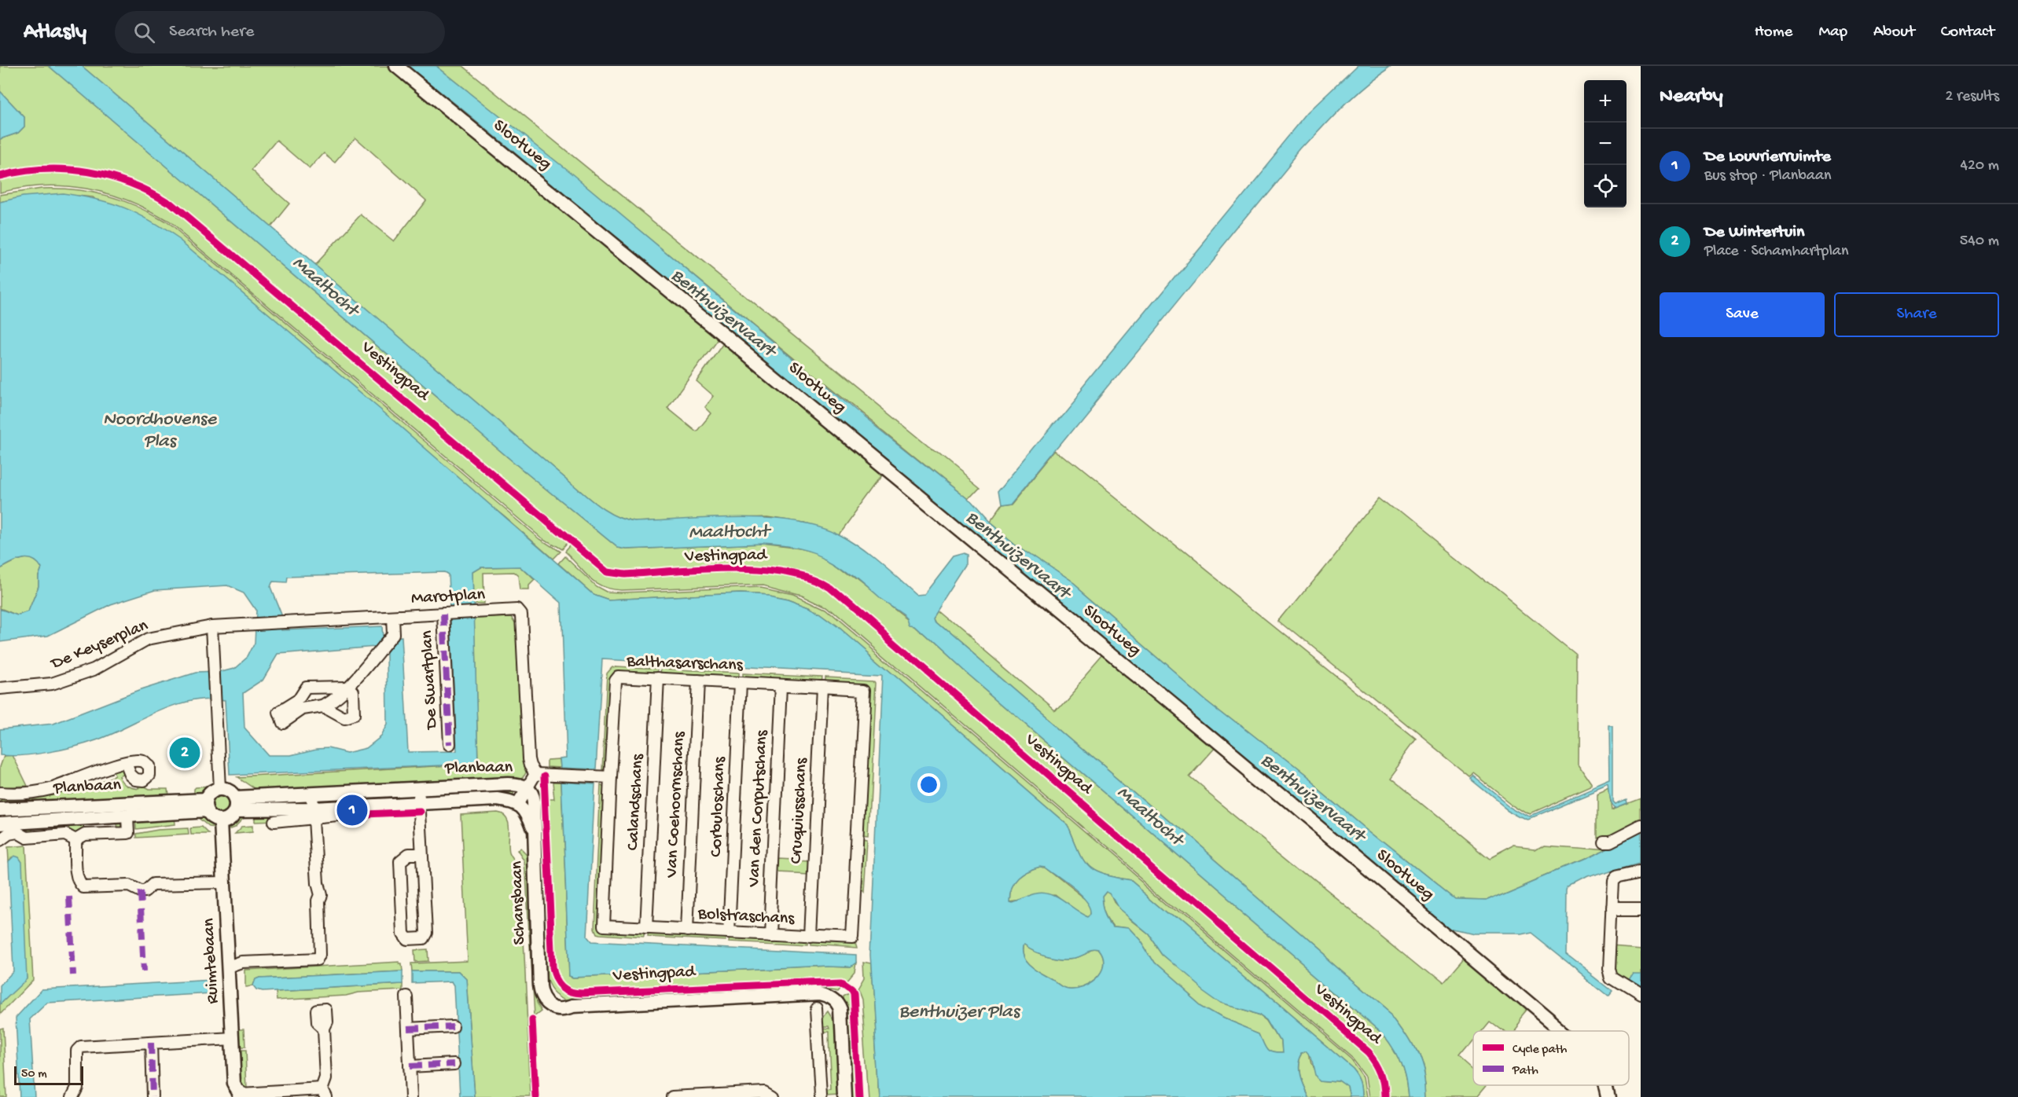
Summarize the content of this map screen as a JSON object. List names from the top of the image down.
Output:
{
  "streets": {
    "street": [
      "Slootweg",
      "Marotplan",
      "De Keyserplan",
      "Balthasarschans",
      "De Swartplan",
      "Planbaan",
      "Calandschans",
      "Van Coehoornschans",
      "Corbuloschans",
      "Van den Corputschans",
      "Cruquiusschans",
      "Schansbaan",
      "Bolstraschans",
      "Ruimtebaan"
    ],
    "cycle path": ["Vestingpad"]
  },
  "crossings": [
    ["Marotplan", "De Keyserplan"],
    ["Marotplan", "De Swartplan"],
    ["Balthasarschans", "Calandschans"],
    ["Balthasarschans", "Van Coehoornschans"],
    ["Balthasarschans", "Corbuloschans"],
    ["Balthasarschans", "Van den Corputschans"],
    ["Balthasarschans", "Cruquiusschans"],
    ["Balthasarschans", "Bolstraschans"],
    ["Planbaan", "Schansbaan"],
    ["Planbaan", "Ruimtebaan"],
    ["Calandschans", "Bolstraschans"],
    ["Van Coehoornschans", "Bolstraschans"],
    ["Corbuloschans", "Bolstraschans"],
    ["Van den Corputschans", "Bolstraschans"],
    ["Cruquiusschans", "Bolstraschans"]
  ],
  "water": [
    "Maaltocht",
    "Benthuizervaart",
    "Noordhovense Plas",
    "Benthuizer Plas"
  ],
  "legend": ["Cycle path", "Path"],
  "scale_bar": "50 m",
  "page": {
    "header": "Atlasly",
    "search": "Search here",
    "nav": [
      "Home",
      "Map",
      "About",
      "Contact"
    ],
    "heading": ["Nearby", "2 results"],
    "map_buttons": ["+", "−"],
    "list": [
      {
        "mark": "1",
        "name": "De Louvrierruimte",
        "note": "Bus stop · Planbaan",
        "value": "420 m"
      },
      {
        "mark": "2",
        "name": "De Wintertuin",
        "note": "Place · Schamhartplan",
        "value": "540 m"
      }
    ],
    "buttons": ["Save", "Share"],
    "pins": ["2", "1"],
    "scale": "50 m"
  }
}
